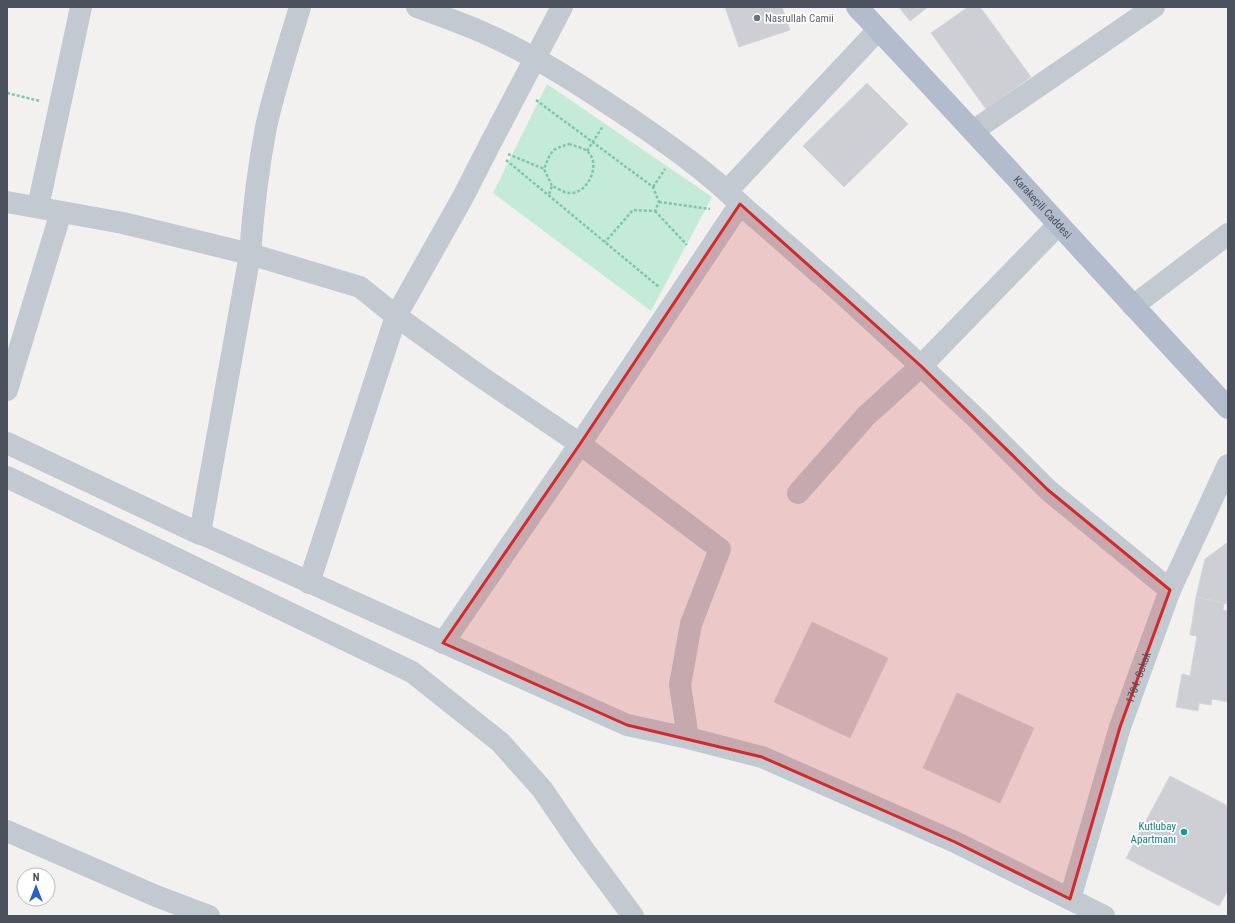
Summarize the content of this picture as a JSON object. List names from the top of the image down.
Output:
{
  "streets": {
    "main road": ["Karakeçili Caddesi"],
    "street": ["1784. Sokak"]
  },
  "places": ["Nasrullah Camii", "Kutlubay Apartmanı"],
  "north": "top"
}
